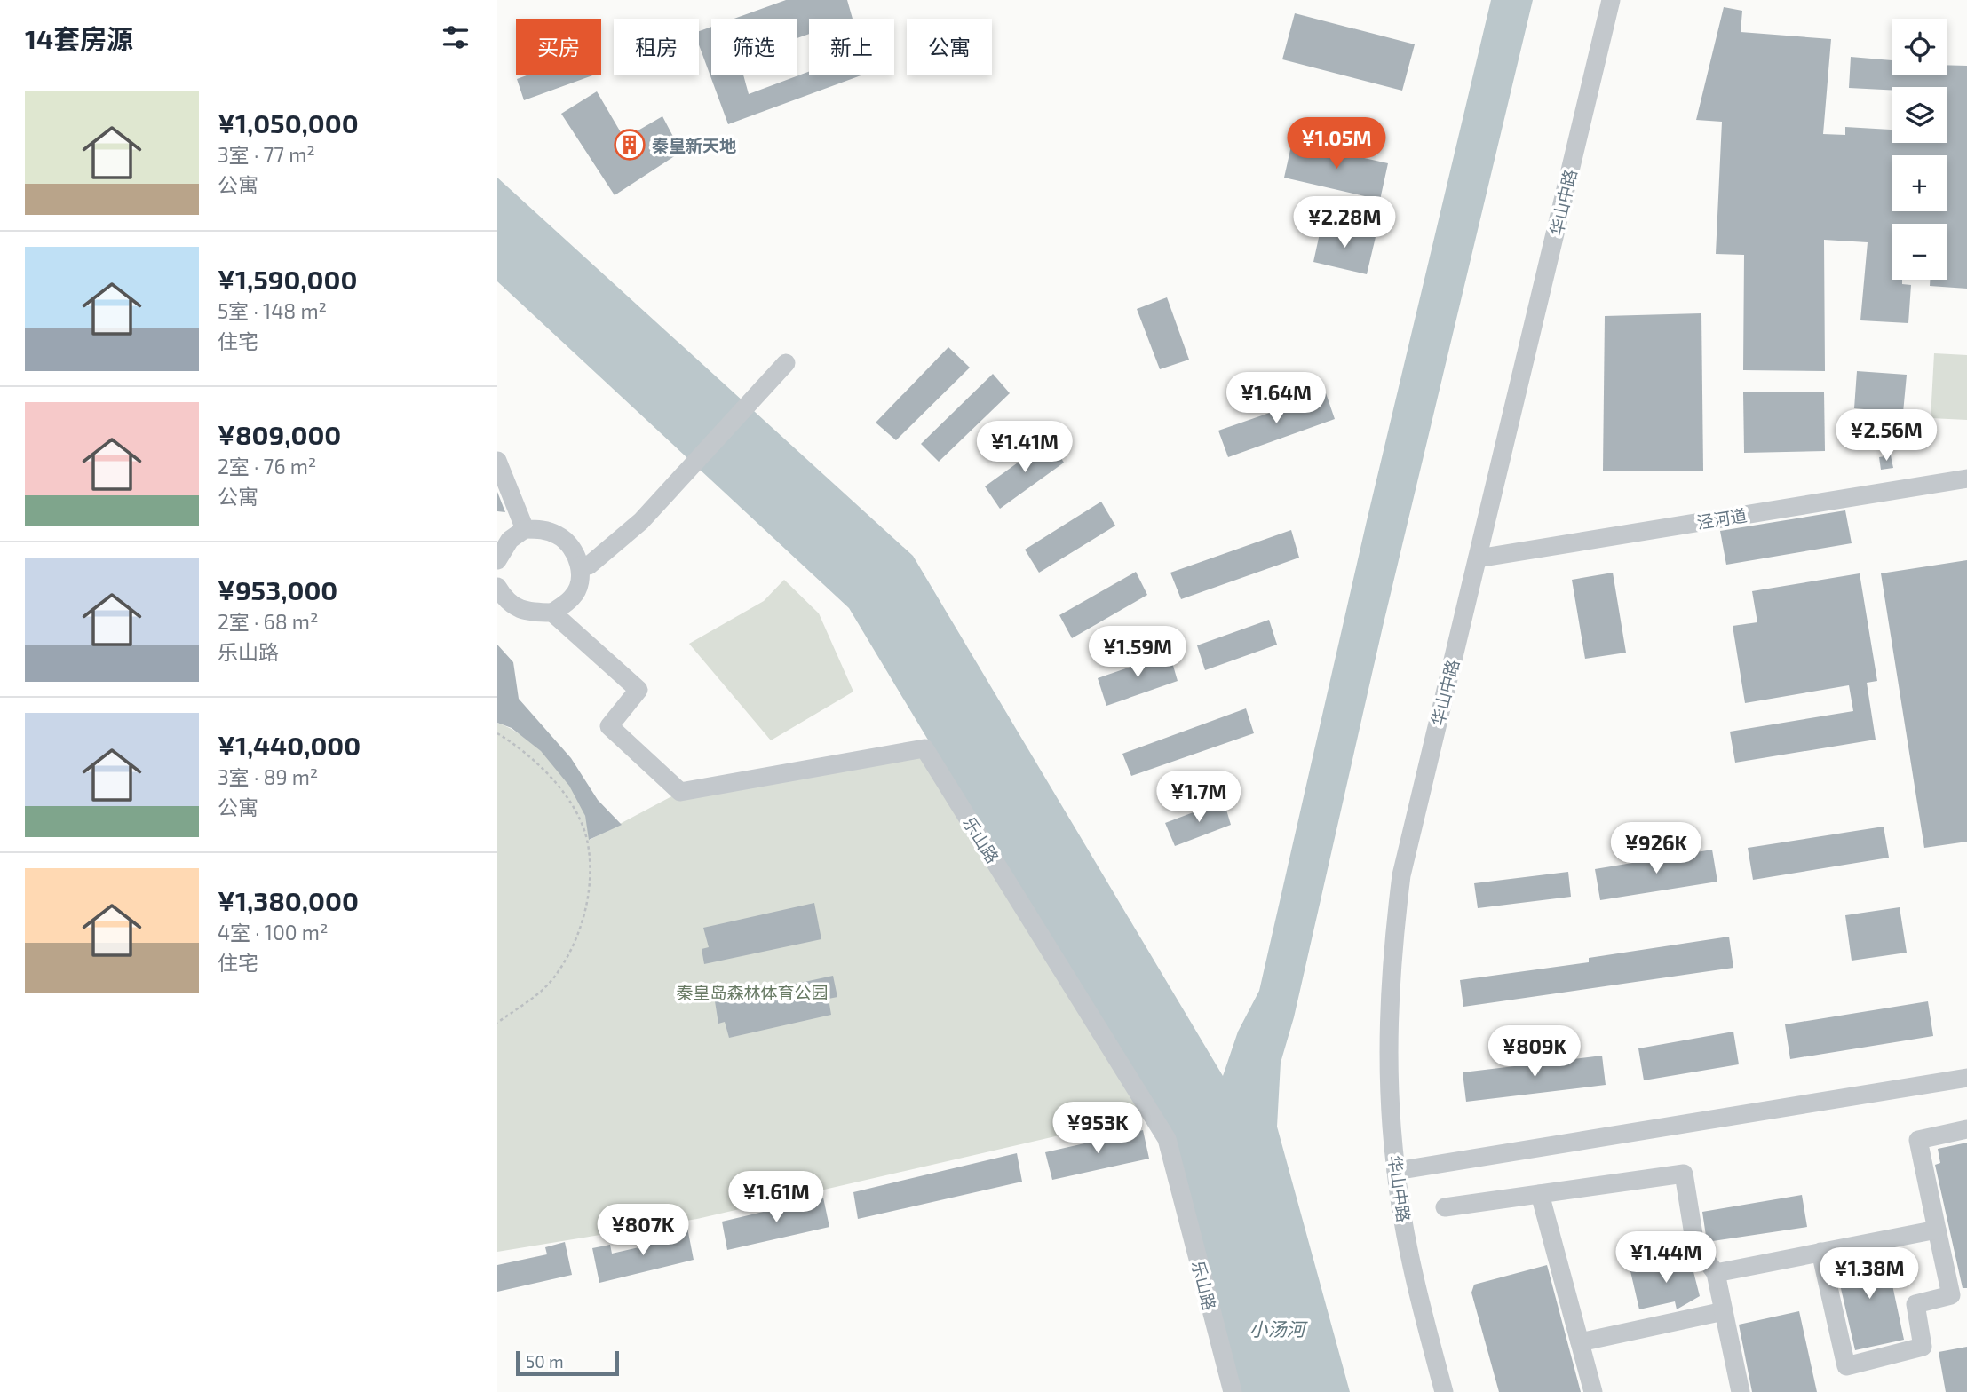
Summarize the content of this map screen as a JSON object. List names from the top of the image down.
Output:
{
  "streets": {
    "street": ["华山中路", "泾河道", "乐山路"]
  },
  "crossings": [
    ["华山中路", "泾河道"]
  ],
  "water": ["小汤河"],
  "parks": ["秦皇岛森林体育公园"],
  "places": {
    "building": ["秦皇新天地"]
  },
  "scale_bar": "50 m",
  "page": {
    "heading": "14套房源",
    "map_buttons": ["+", "−"],
    "chip": [
      "买房",
      "租房",
      "筛选",
      "新上",
      "公寓"
    ],
    "list": [
      {
        "name": "¥1,050,000",
        "note": "3室 · 77 m² · 公寓"
      },
      {
        "name": "¥1,590,000",
        "note": "5室 · 148 m² · 住宅"
      },
      {
        "name": "¥809,000",
        "note": "2室 · 76 m² · 公寓"
      },
      {
        "name": "¥953,000",
        "note": "2室 · 68 m² · 乐山路"
      },
      {
        "name": "¥1,440,000",
        "note": "3室 · 89 m² · 公寓"
      },
      {
        "name": "¥1,380,000",
        "note": "4室 · 100 m² · 住宅"
      }
    ],
    "price": [
      "¥1.05M",
      "¥2.28M",
      "¥1.64M",
      "¥2.56M",
      "¥1.41M",
      "¥1.59M",
      "¥1.7M",
      "¥926K",
      "¥809K",
      "¥953K",
      "¥1.61M",
      "¥807K",
      "¥1.44M",
      "¥1.38M"
    ],
    "scale": "50 m"
  }
}
